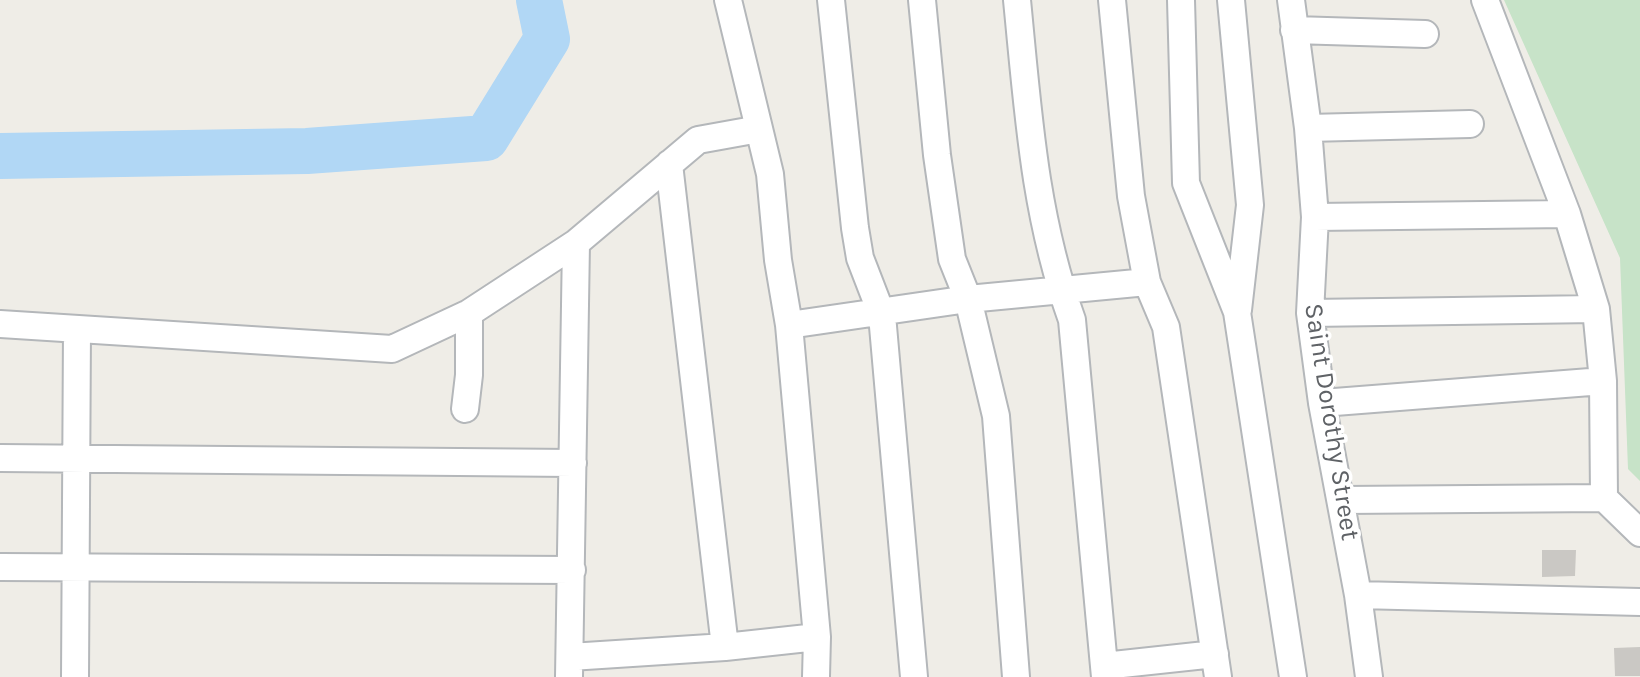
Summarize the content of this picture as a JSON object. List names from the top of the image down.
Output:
{
  "streets": {
    "street": ["Saint Dorothy Street"]
  }
}
